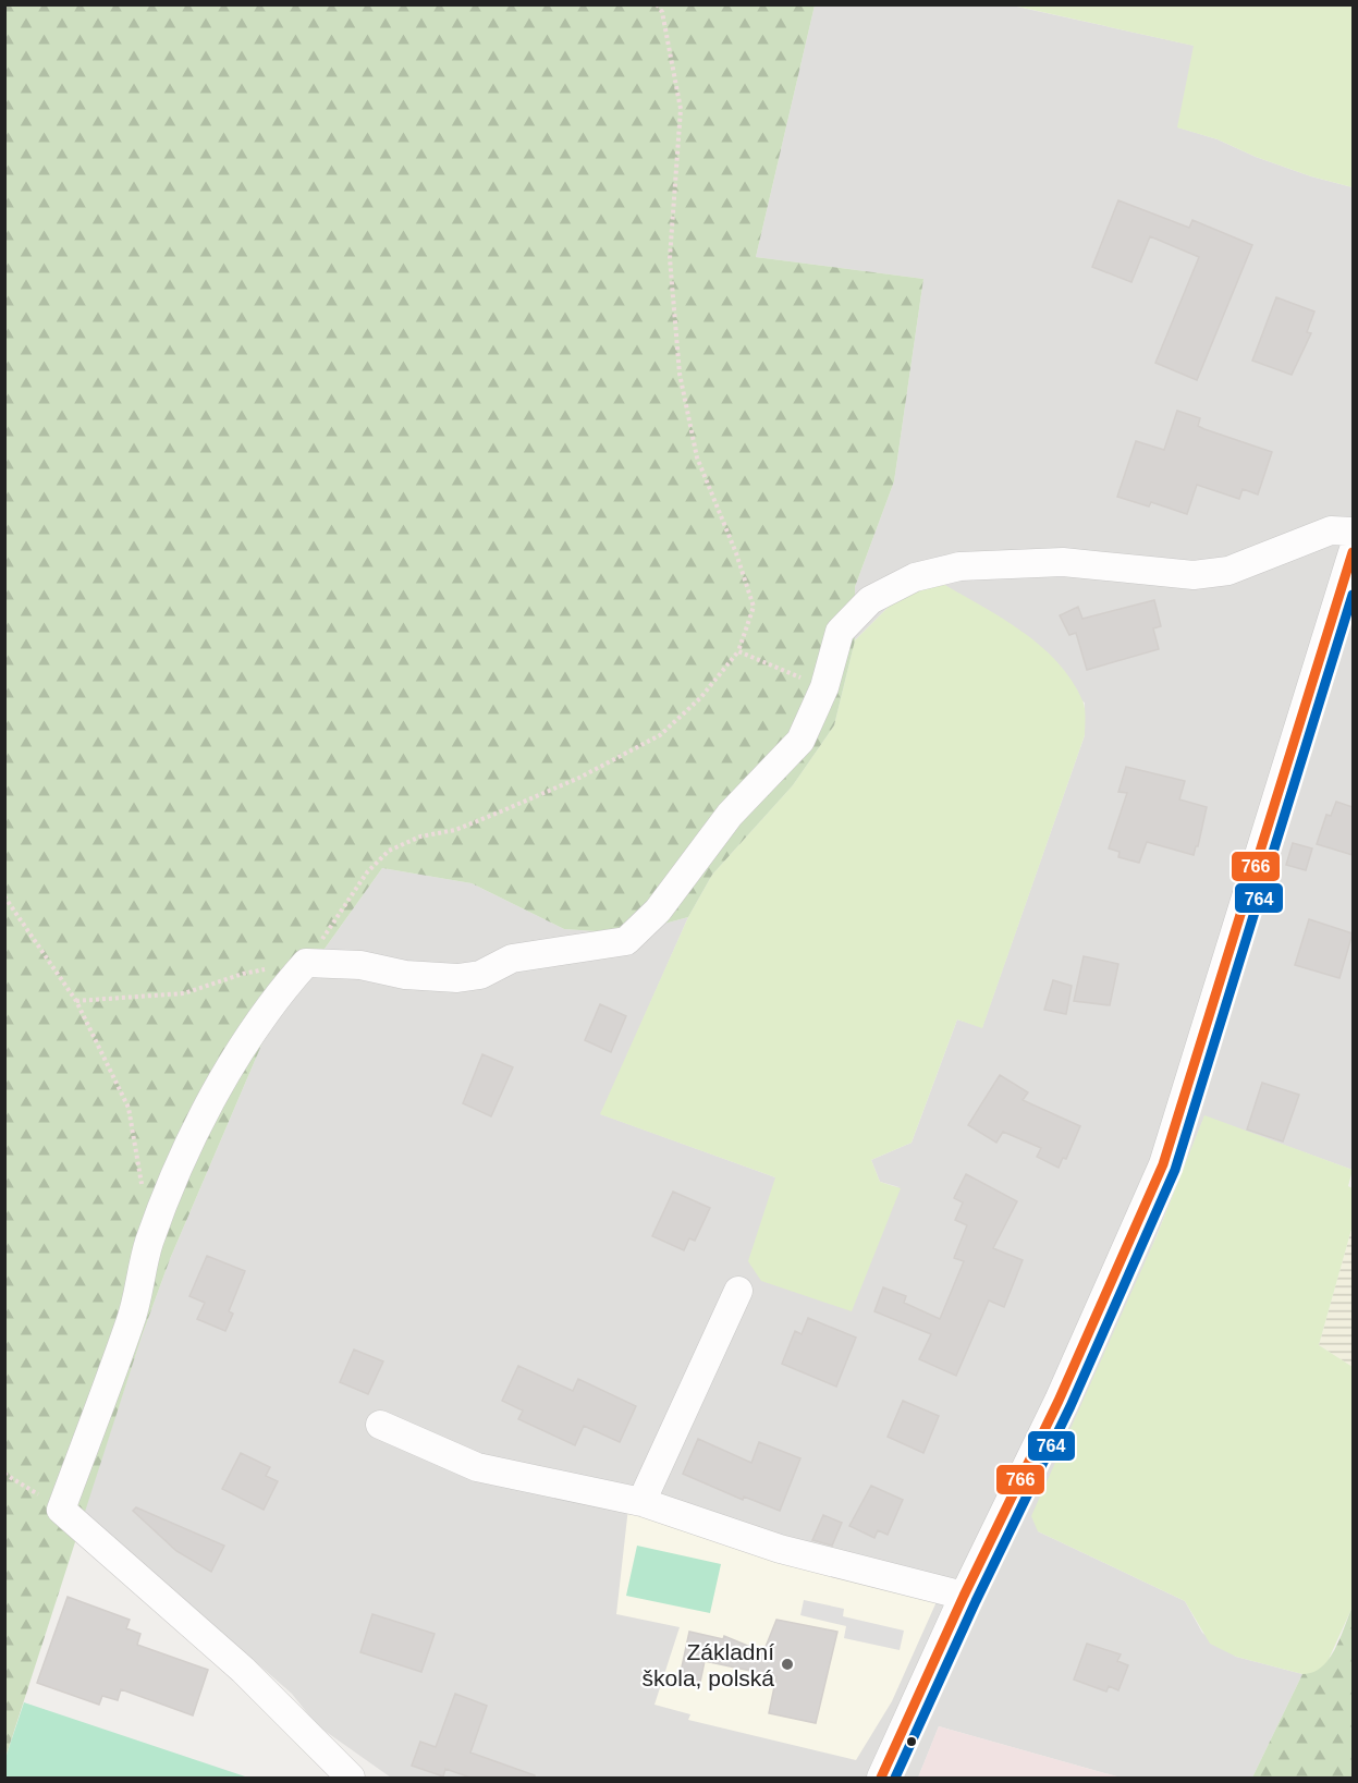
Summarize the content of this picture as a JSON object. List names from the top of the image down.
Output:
{
  "places": ["Základní škola, polská"],
  "lines": ["transit line 766", "transit line 764"]
}
